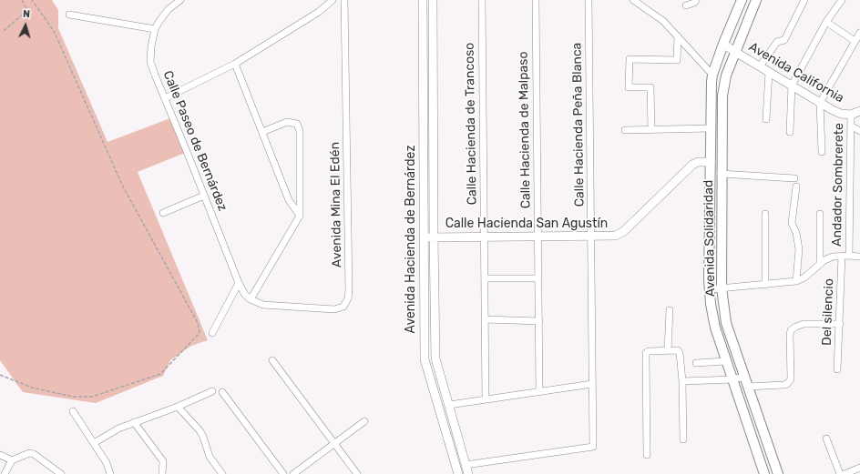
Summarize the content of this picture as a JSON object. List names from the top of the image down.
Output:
{
  "streets": {
    "main road": ["Avenida Solidaridad"],
    "street": [
      "Avenida California",
      "Calle Hacienda de Trancoso",
      "Calle Hacienda Peña Blanca",
      "Calle Hacienda de Malpaso",
      "Calle Paseo de Bernárdez",
      "Andador Sombrerete",
      "Avenida Mina El Edén",
      "Calle Hacienda San Agustín",
      "Avenida Hacienda de Bernárdez",
      "Del silencio"
    ]
  },
  "crossings": [
    ["Avenida California", "Andador Sombrerete"],
    ["Avenida California", "Avenida Solidaridad"],
    ["Calle Hacienda de Trancoso", "Calle Hacienda San Agustín"],
    ["Calle Hacienda Peña Blanca", "Calle Hacienda San Agustín"],
    ["Calle Hacienda Peña Blanca", "Avenida Hacienda de Bernárdez"],
    ["Calle Hacienda de Malpaso", "Calle Hacienda San Agustín"],
    ["Calle Paseo de Bernárdez", "Avenida Mina El Edén"],
    ["Calle Hacienda San Agustín", "Avenida Solidaridad"],
    ["Calle Hacienda San Agustín", "Avenida Hacienda de Bernárdez"]
  ],
  "north": "top"
}
